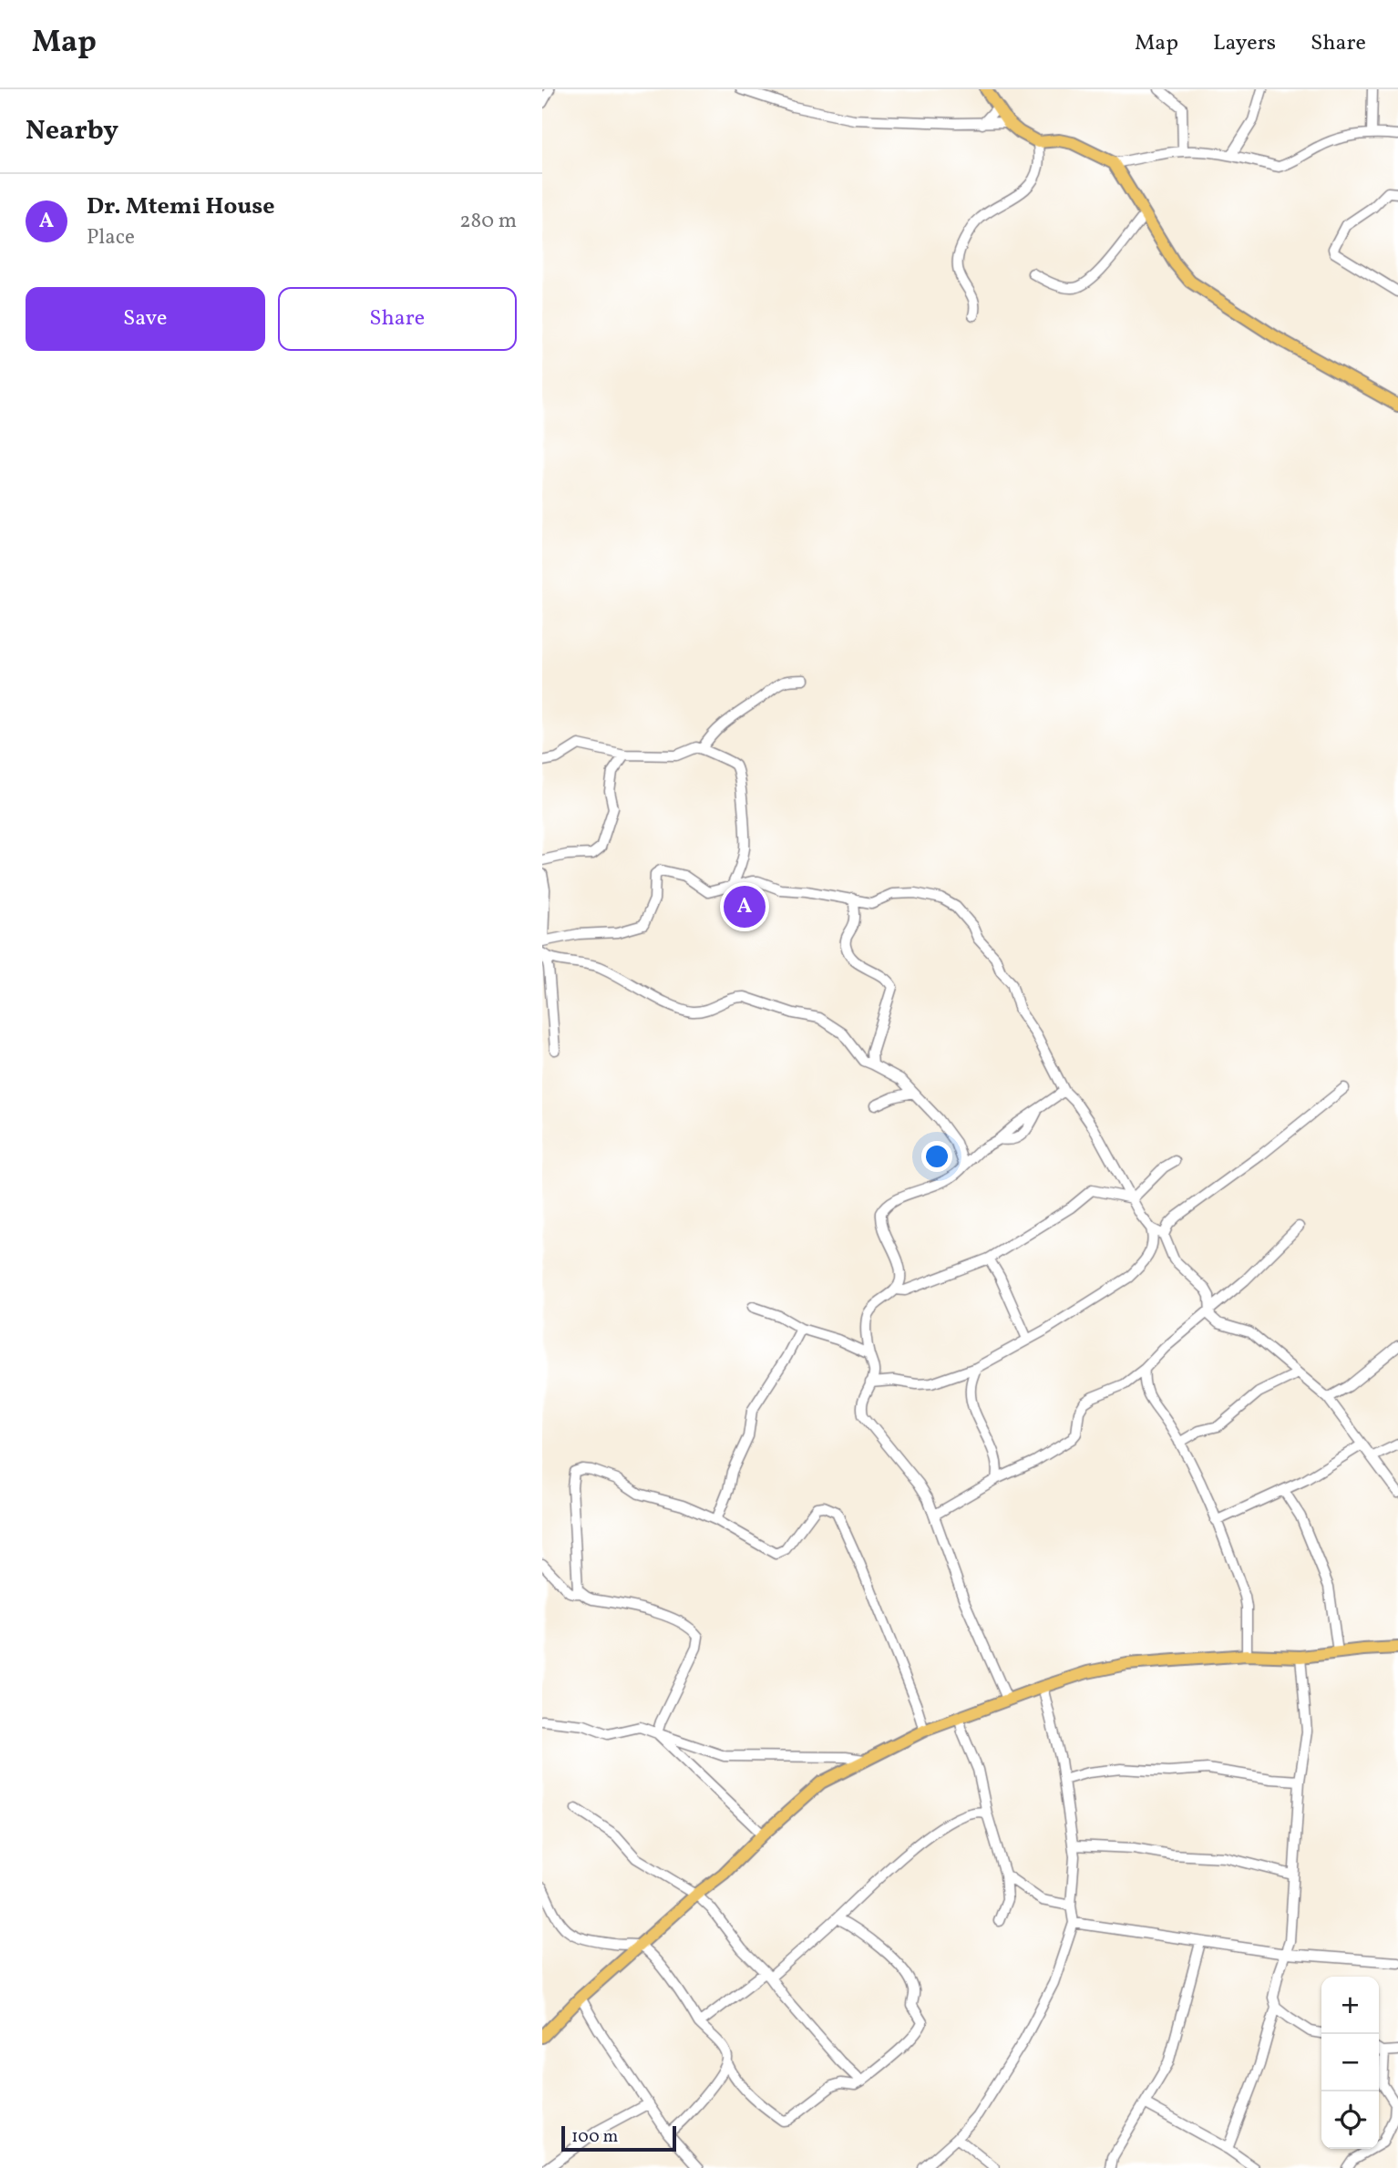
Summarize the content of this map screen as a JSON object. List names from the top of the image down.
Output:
{
  "scale_bar": "100 m",
  "page": {
    "header": "Map",
    "nav": ["Map", "Layers", "Share"],
    "heading": "Nearby",
    "list": [
      {
        "mark": "A",
        "name": "Dr. Mtemi House",
        "note": "Place",
        "value": "280 m"
      }
    ],
    "buttons": ["Save", "Share"],
    "pins": "A",
    "map_buttons": ["+", "−"],
    "scale": "100 m"
  }
}
